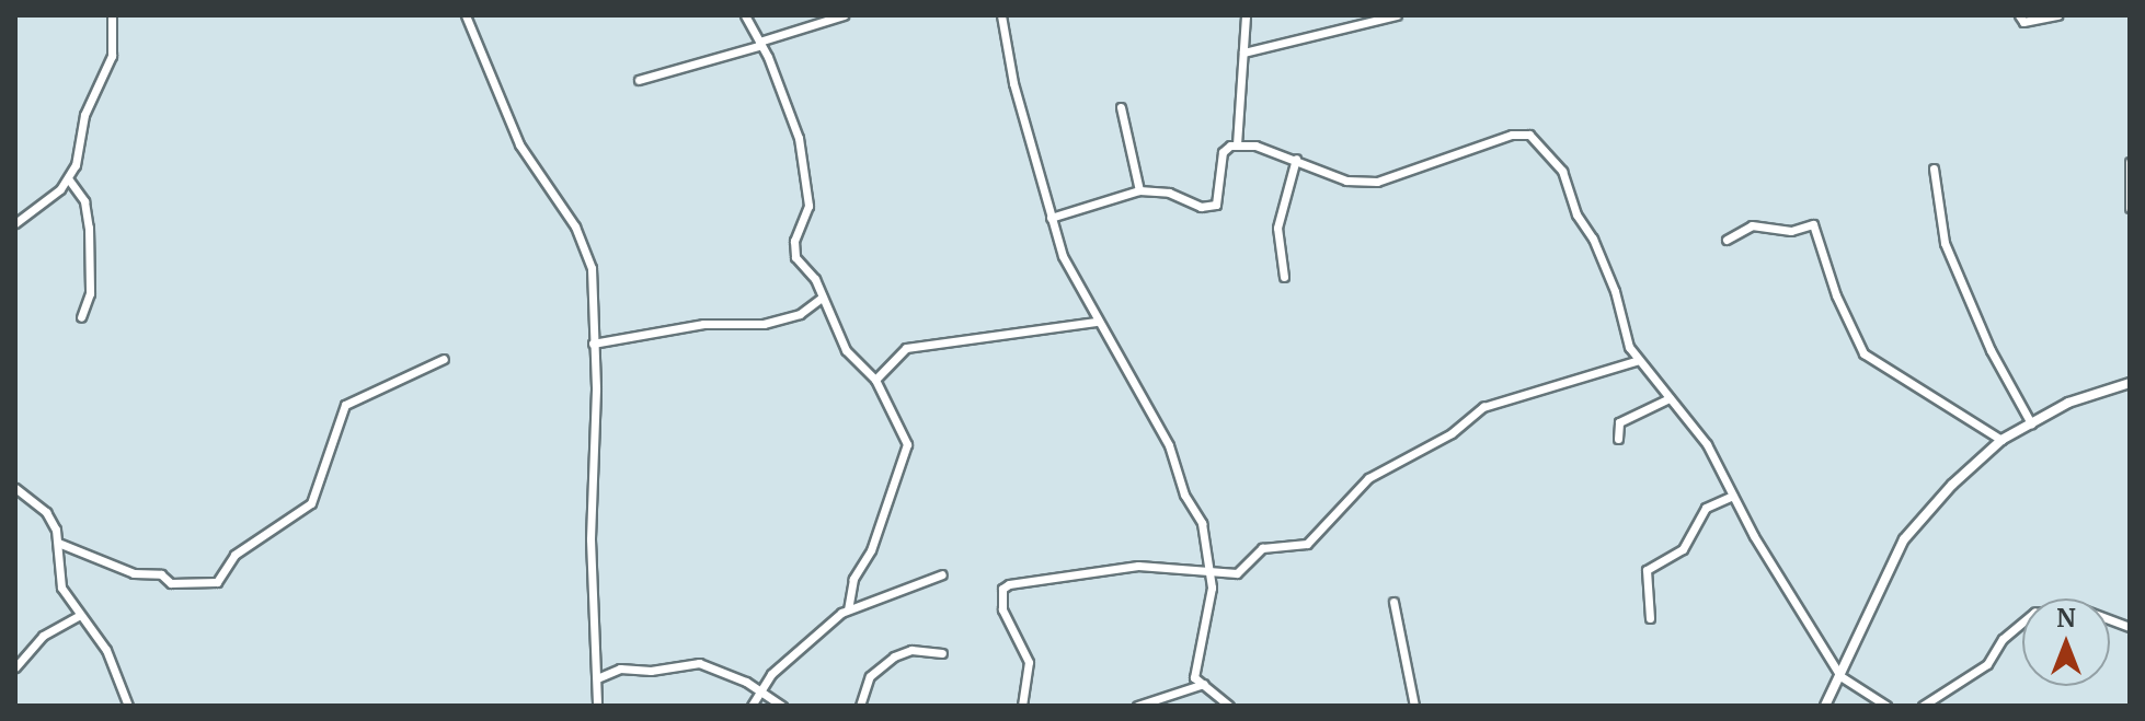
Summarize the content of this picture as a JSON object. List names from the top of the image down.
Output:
{
  "north": "top"
}
